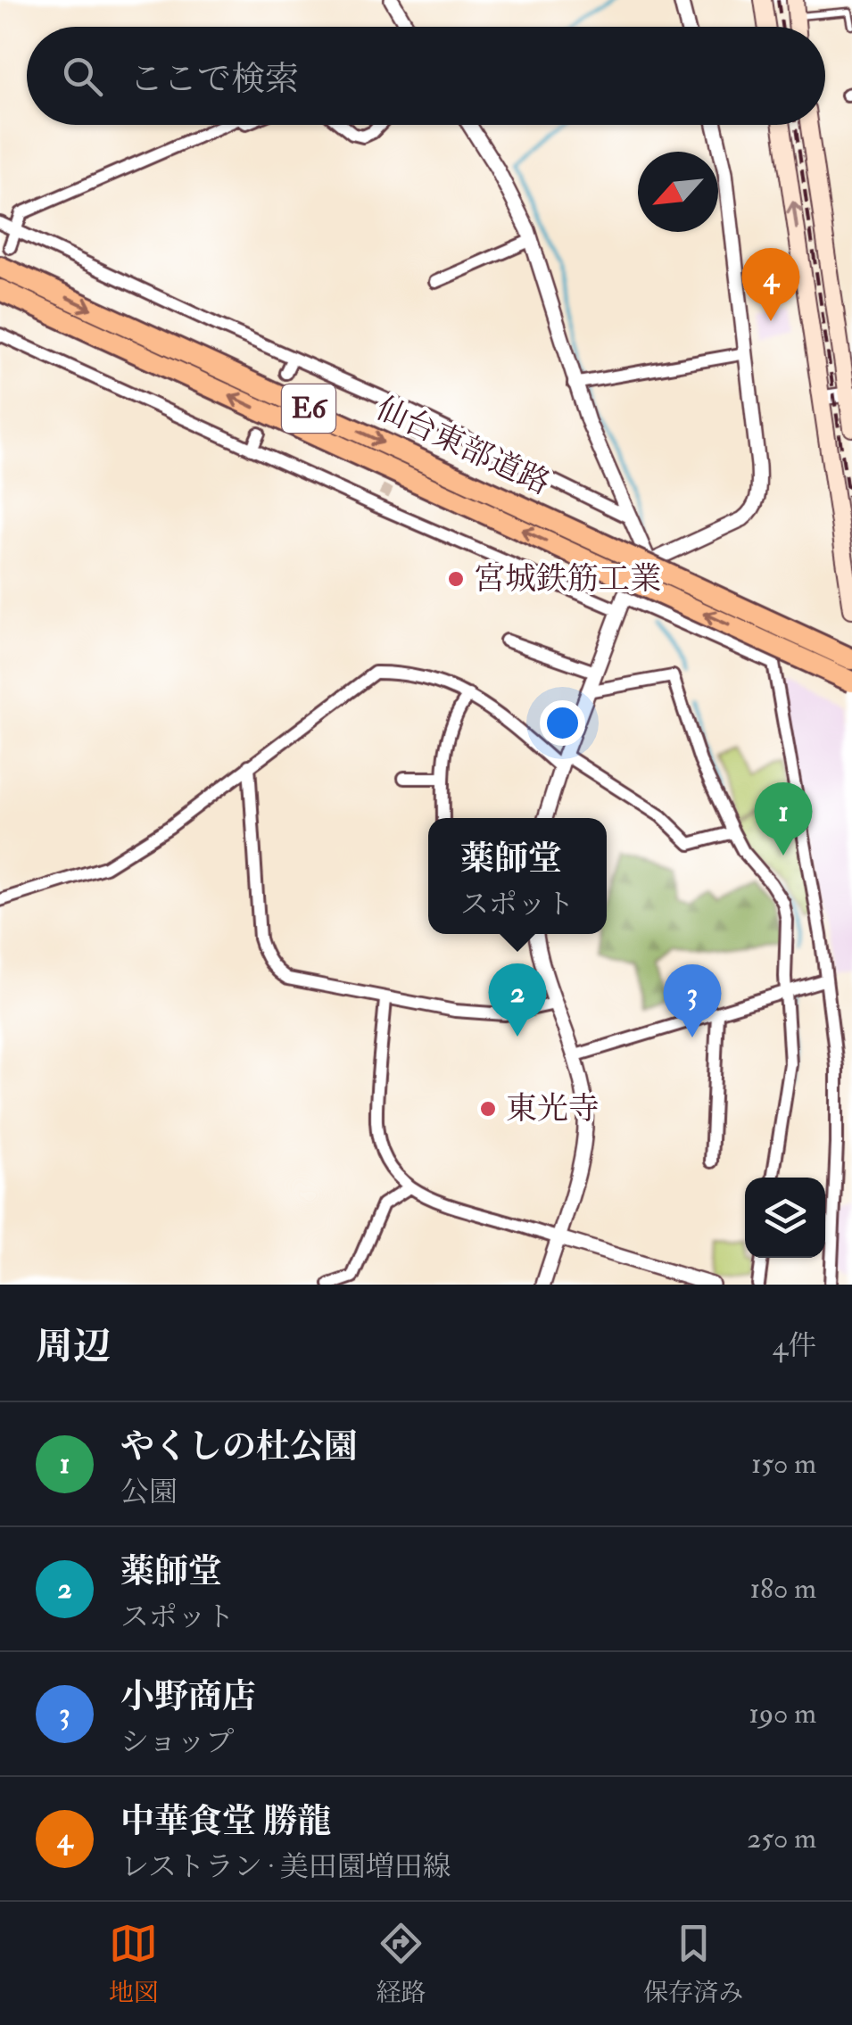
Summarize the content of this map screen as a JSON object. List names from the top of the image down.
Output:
{
  "streets": {
    "highway": ["E6", "仙台東部道路"]
  },
  "places": ["宮城鉄筋工業", "東光寺"],
  "north": "bottom left",
  "page": {
    "search": "ここで検索",
    "pins": [
      "4",
      "1",
      "2",
      "3"
    ],
    "popup": ["薬師堂", "スポット"],
    "heading": ["周辺", "4件"],
    "list": [
      {
        "mark": "1",
        "name": "やくしの杜公園",
        "note": "公園",
        "value": "150 m"
      },
      {
        "mark": "2",
        "name": "薬師堂",
        "note": "スポット",
        "value": "180 m"
      },
      {
        "mark": "3",
        "name": "小野商店",
        "note": "ショップ",
        "value": "190 m"
      },
      {
        "mark": "4",
        "name": "中華食堂 勝龍",
        "note": "レストラン · 美田園増田線",
        "value": "250 m"
      }
    ],
    "nav": ["地図", "経路", "保存済み"]
  }
}
